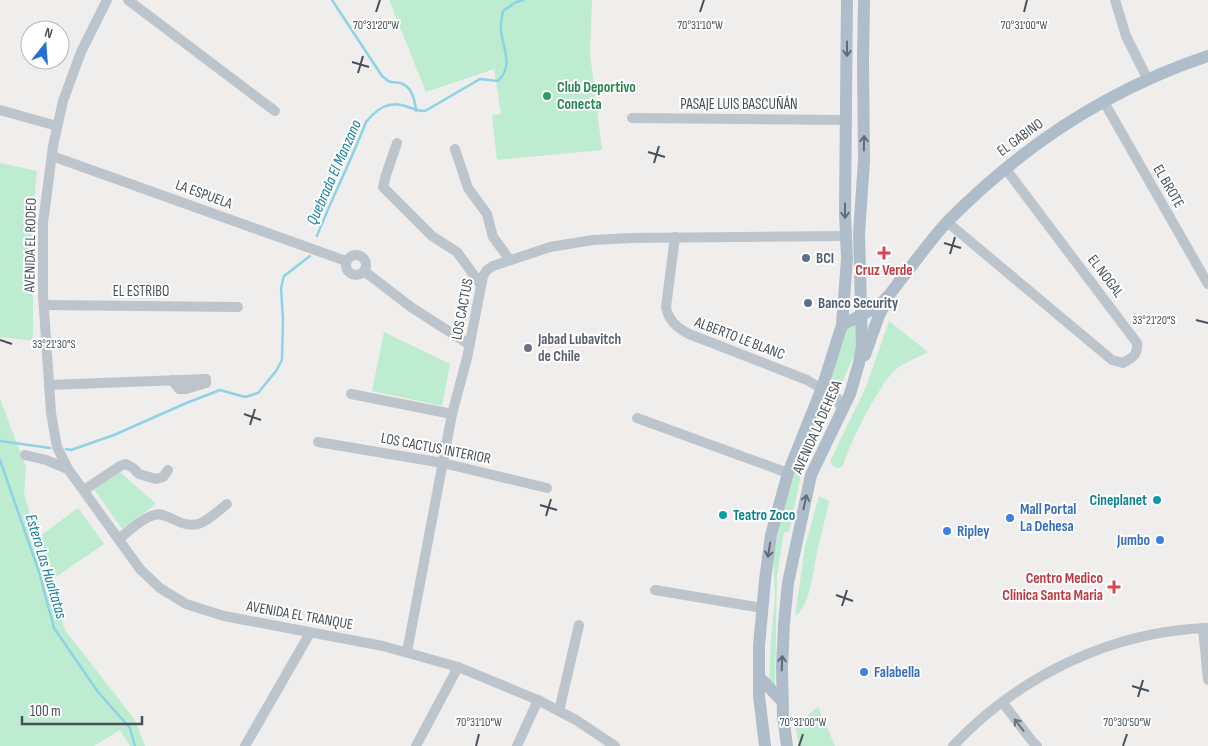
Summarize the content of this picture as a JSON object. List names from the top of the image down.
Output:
{
  "streets": {
    "main road": ["EL GABINO", "AVENIDA LA DEHESA"],
    "street": [
      "PASAJE LUIS BASCUÑÁN",
      "EL BROTE",
      "LA ESPUELA",
      "AVENIDA EL RODEO",
      "EL NOGAL",
      "EL ESTRIBO",
      "LOS CACTUS",
      "ALBERTO LE BLANC",
      "LOS CACTUS INTERIOR",
      "AVENIDA EL TRANQUE"
    ]
  },
  "crossings": [
    ["PASAJE LUIS BASCUÑÁN", "AVENIDA LA DEHESA"],
    ["EL GABINO", "EL BROTE"],
    ["EL GABINO", "EL NOGAL"],
    ["EL GABINO", "AVENIDA LA DEHESA"],
    ["LA ESPUELA", "AVENIDA EL RODEO"],
    ["LA ESPUELA", "LOS CACTUS"],
    ["AVENIDA EL RODEO", "EL ESTRIBO"],
    ["AVENIDA EL RODEO", "AVENIDA EL TRANQUE"],
    ["LOS CACTUS", "ALBERTO LE BLANC"],
    ["LOS CACTUS", "AVENIDA LA DEHESA"],
    ["LOS CACTUS", "LOS CACTUS INTERIOR"],
    ["LOS CACTUS", "AVENIDA EL TRANQUE"],
    ["ALBERTO LE BLANC", "AVENIDA LA DEHESA"]
  ],
  "water": ["Quebrada El Manzano", "Estero Las Hualtatas"],
  "places": {
    "other": [
      "Club Deportivo Conecta",
      "BCI",
      "Banco Security",
      "Jabad Lubavitch de Chile",
      "Cineplanet",
      "Teatro Zoco",
      "Mall Portal La Dehesa",
      "Ripley",
      "Jumbo",
      "Falabella"
    ],
    "health": ["Cruz Verde", "Centro Medico Clínica Santa Maria"]
  },
  "scale_bar": "100 m",
  "north": "top",
  "coordinates": [
    "70°31'20\"W",
    "70°31'10\"W",
    "70°31'00\"W",
    "33°21'20\"S",
    "33°21'30\"S",
    "70°30'50\"W"
  ]
}
